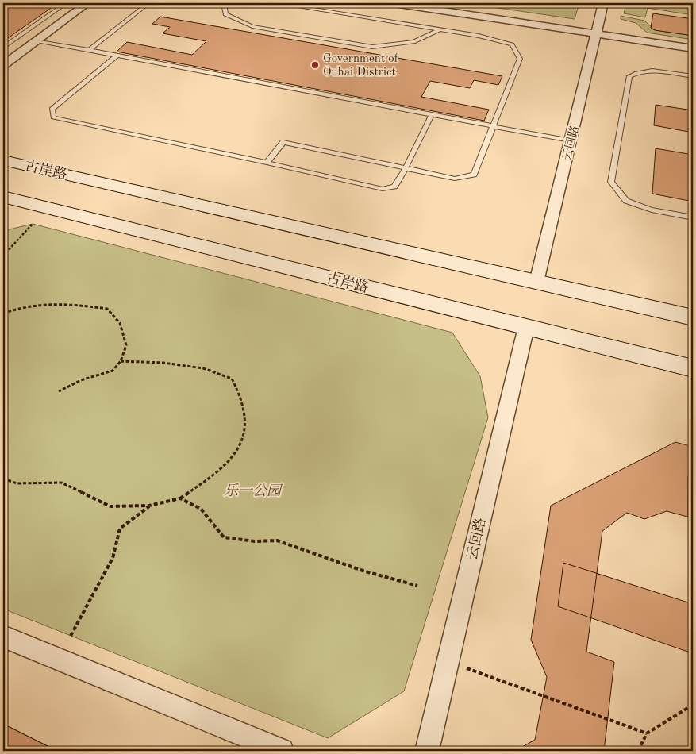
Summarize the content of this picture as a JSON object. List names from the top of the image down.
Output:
{
  "streets": {
    "street": ["云回路", "古岸路"]
  },
  "crossings": [
    ["云回路", "古岸路"]
  ],
  "parks": ["乐一公园"],
  "places": ["Government of Ouhai District"]
}
